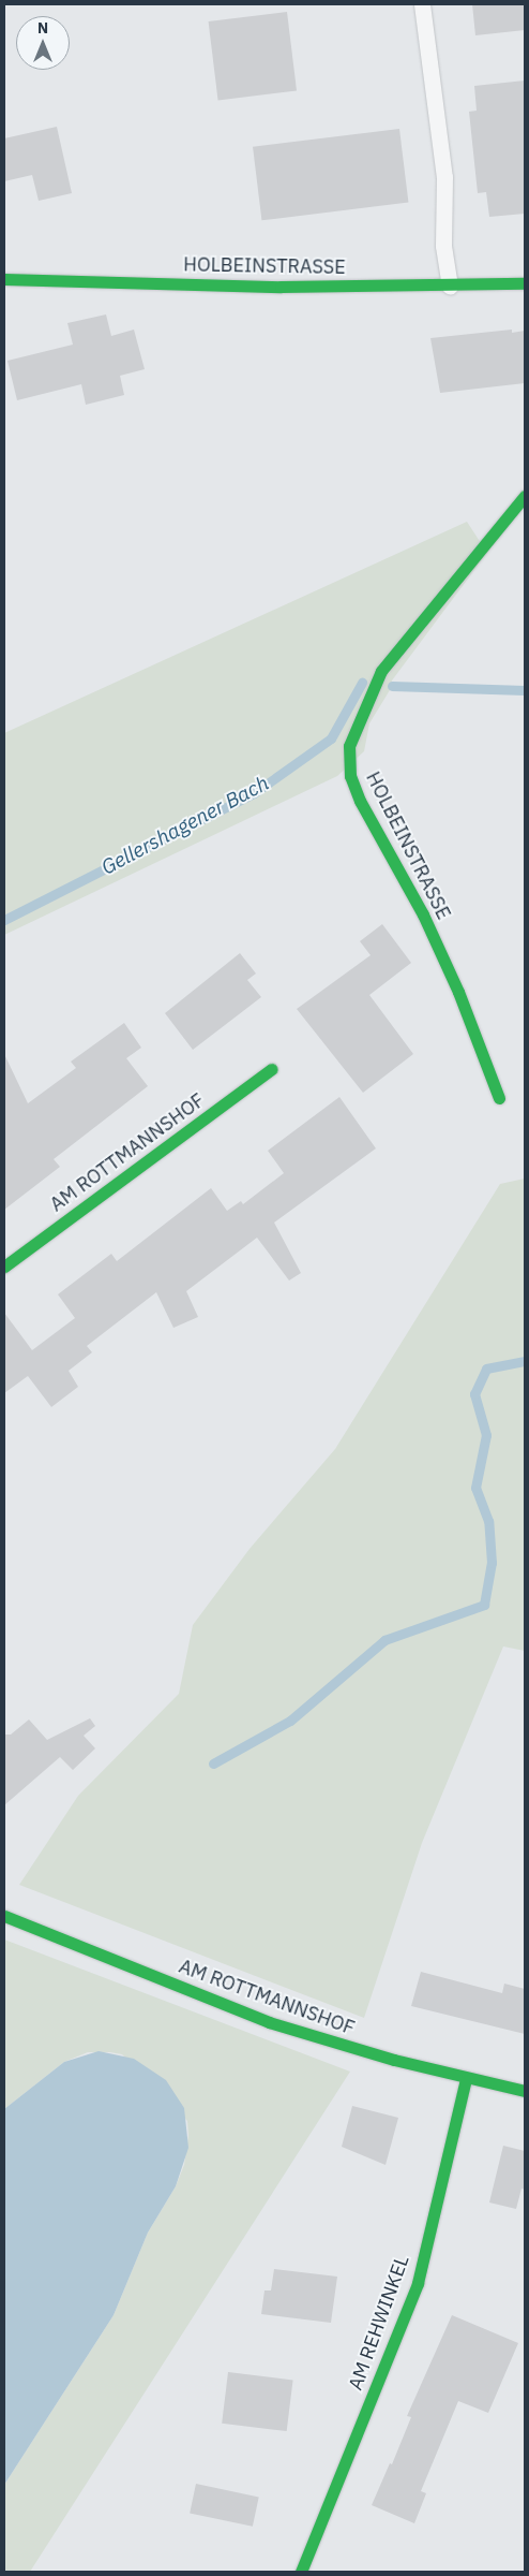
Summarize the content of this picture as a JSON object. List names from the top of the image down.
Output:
{
  "streets": {
    "street": ["HOLBEINSTRASSE", "AM ROTTMANNSHOF", "AM REHWINKEL"]
  },
  "crossings": [
    ["AM ROTTMANNSHOF", "AM REHWINKEL"]
  ],
  "water": ["Gellershagener Bach"],
  "north": "top"
}
